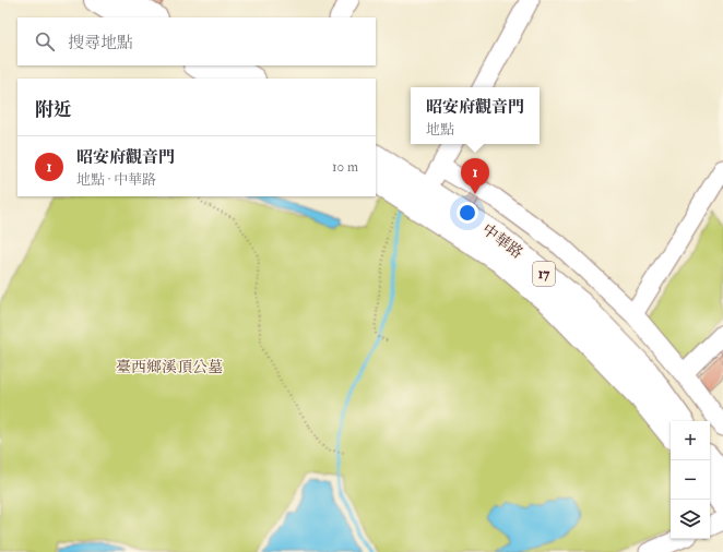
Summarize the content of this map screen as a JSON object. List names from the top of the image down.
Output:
{
  "streets": {
    "main road": ["中華路", "17"]
  },
  "parks": ["臺西鄉溪頂公墓"],
  "page": {
    "search": "搜尋地點",
    "heading": "附近",
    "popup": ["昭安府觀音門", "地點"],
    "list": [
      {
        "mark": "1",
        "name": "昭安府觀音門",
        "note": "地點 · 中華路",
        "value": "10 m"
      }
    ],
    "pins": "1",
    "map_buttons": ["+", "−"]
  }
}
